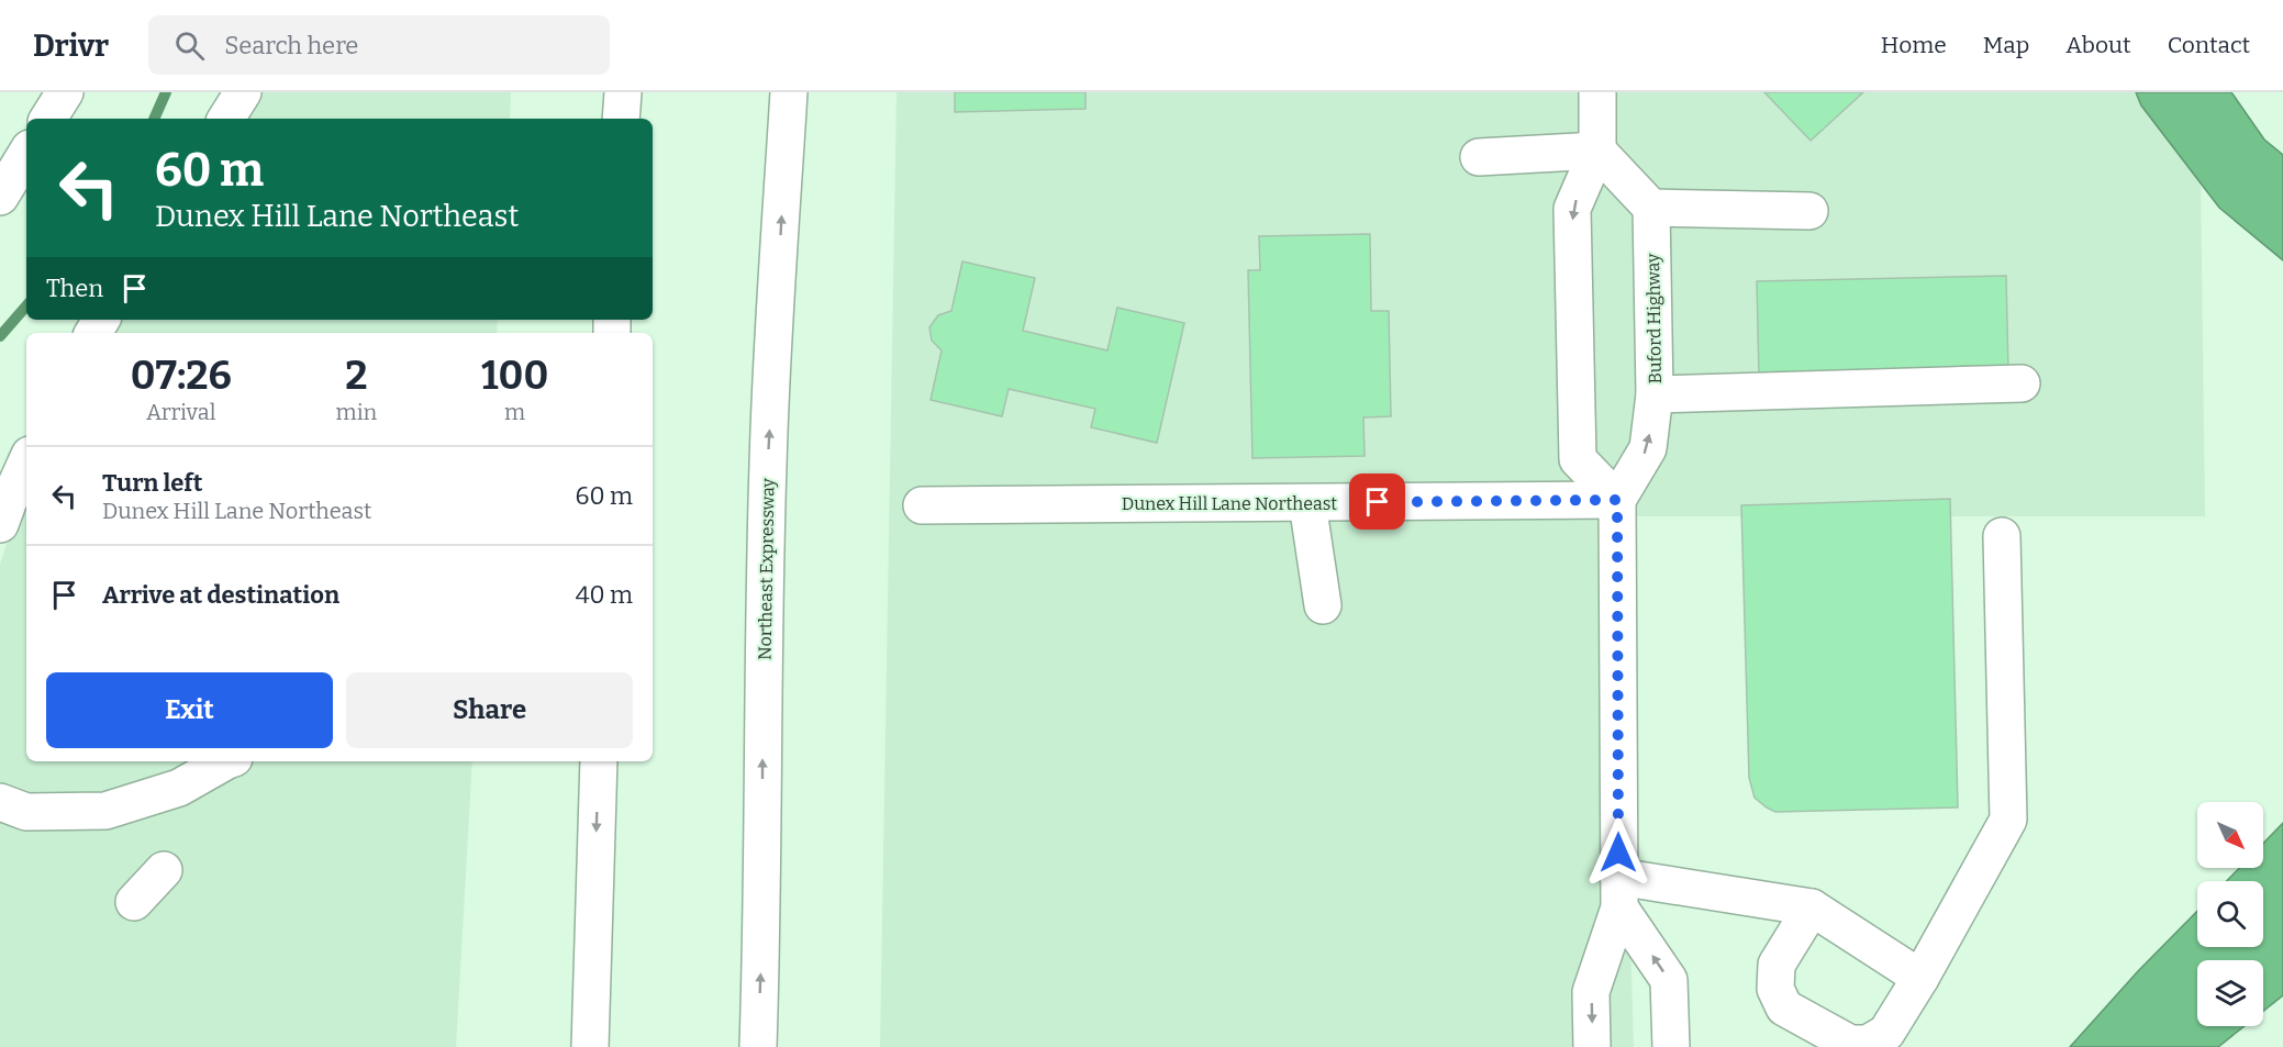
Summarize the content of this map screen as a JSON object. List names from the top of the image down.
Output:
{
  "streets": {
    "main road": ["Buford Highway", "Dunex Hill Lane Northeast", "Northeast Expressway"]
  },
  "crossings": [
    ["Buford Highway", "Dunex Hill Lane Northeast"]
  ],
  "one_way": ["Buford Highway"],
  "north": "bottom right",
  "page": {
    "header": "Drivr",
    "search": "Search here",
    "nav": [
      "Home",
      "Map",
      "About",
      "Contact"
    ],
    "turn": ["60 m", "Dunex Hill Lane Northeast"],
    "then": "Then",
    "eta": [
      "07:26",
      "Arrival",
      "2",
      "min",
      "100",
      "m"
    ],
    "list": [
      {
        "name": "Turn left",
        "note": "Dunex Hill Lane Northeast",
        "value": "60 m"
      },
      {
        "name": "Arrive at destination",
        "value": "40 m"
      }
    ],
    "buttons": ["Exit", "Share"]
  }
}
